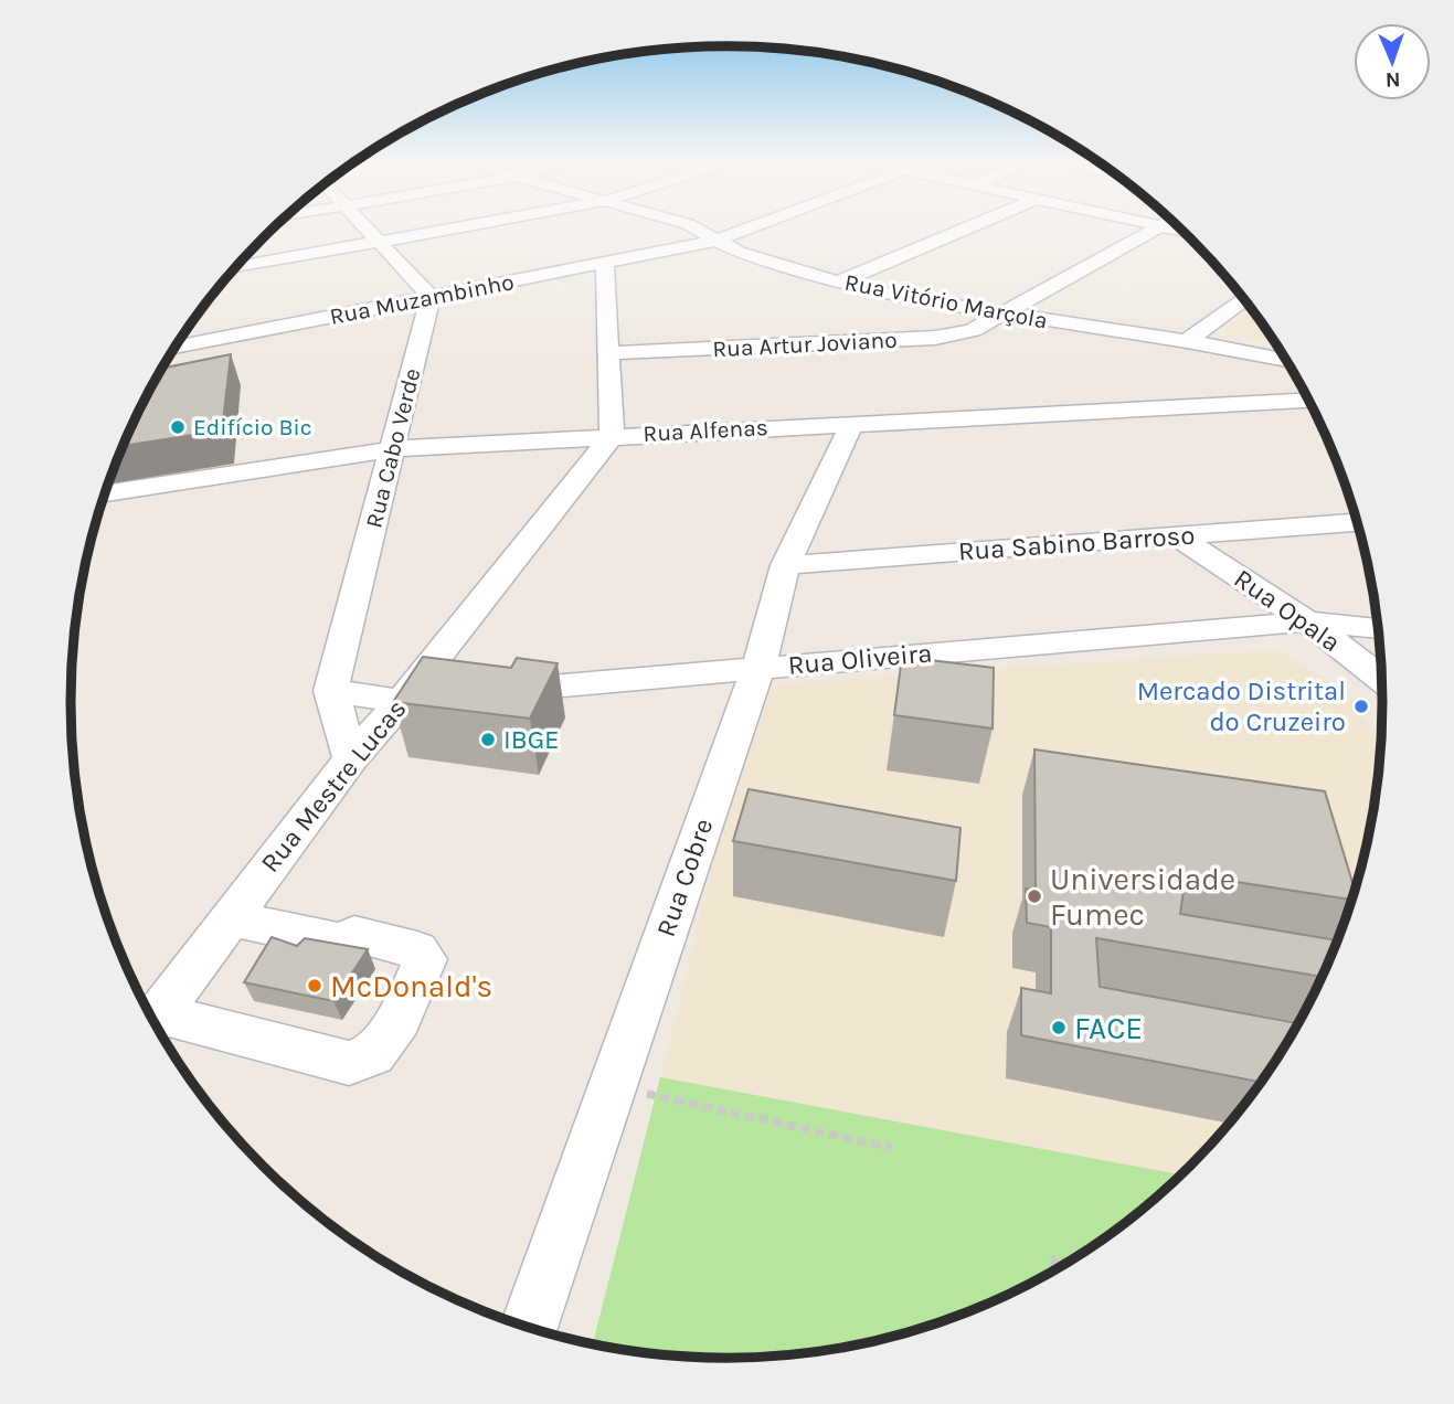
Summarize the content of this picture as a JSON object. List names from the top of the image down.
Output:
{
  "streets": {
    "street": [
      "Rua Muzambinho",
      "Rua Vitório Marçola",
      "Rua Artur Joviano",
      "Rua Alfenas",
      "Rua Cabo Verde",
      "Rua Sabino Barroso",
      "Rua Opala",
      "Rua Oliveira",
      "Rua Mestre Lucas",
      "Rua Cobre"
    ]
  },
  "crossings": [
    ["Rua Muzambinho", "Rua Vitório Marçola"],
    ["Rua Muzambinho", "Rua Cabo Verde"],
    ["Rua Vitório Marçola", "Rua Artur Joviano"],
    ["Rua Alfenas", "Rua Cabo Verde"],
    ["Rua Alfenas", "Rua Mestre Lucas"],
    ["Rua Alfenas", "Rua Cobre"],
    ["Rua Cabo Verde", "Rua Oliveira"],
    ["Rua Sabino Barroso", "Rua Opala"],
    ["Rua Sabino Barroso", "Rua Cobre"],
    ["Rua Opala", "Rua Oliveira"],
    ["Rua Oliveira", "Rua Mestre Lucas"],
    ["Rua Oliveira", "Rua Cobre"]
  ],
  "places": [
    "Edifício Bic",
    "Mercado Distrital do Cruzeiro",
    "IBGE",
    "Universidade Fumec",
    "McDonald's",
    "FACE"
  ],
  "north": "bottom"
}
